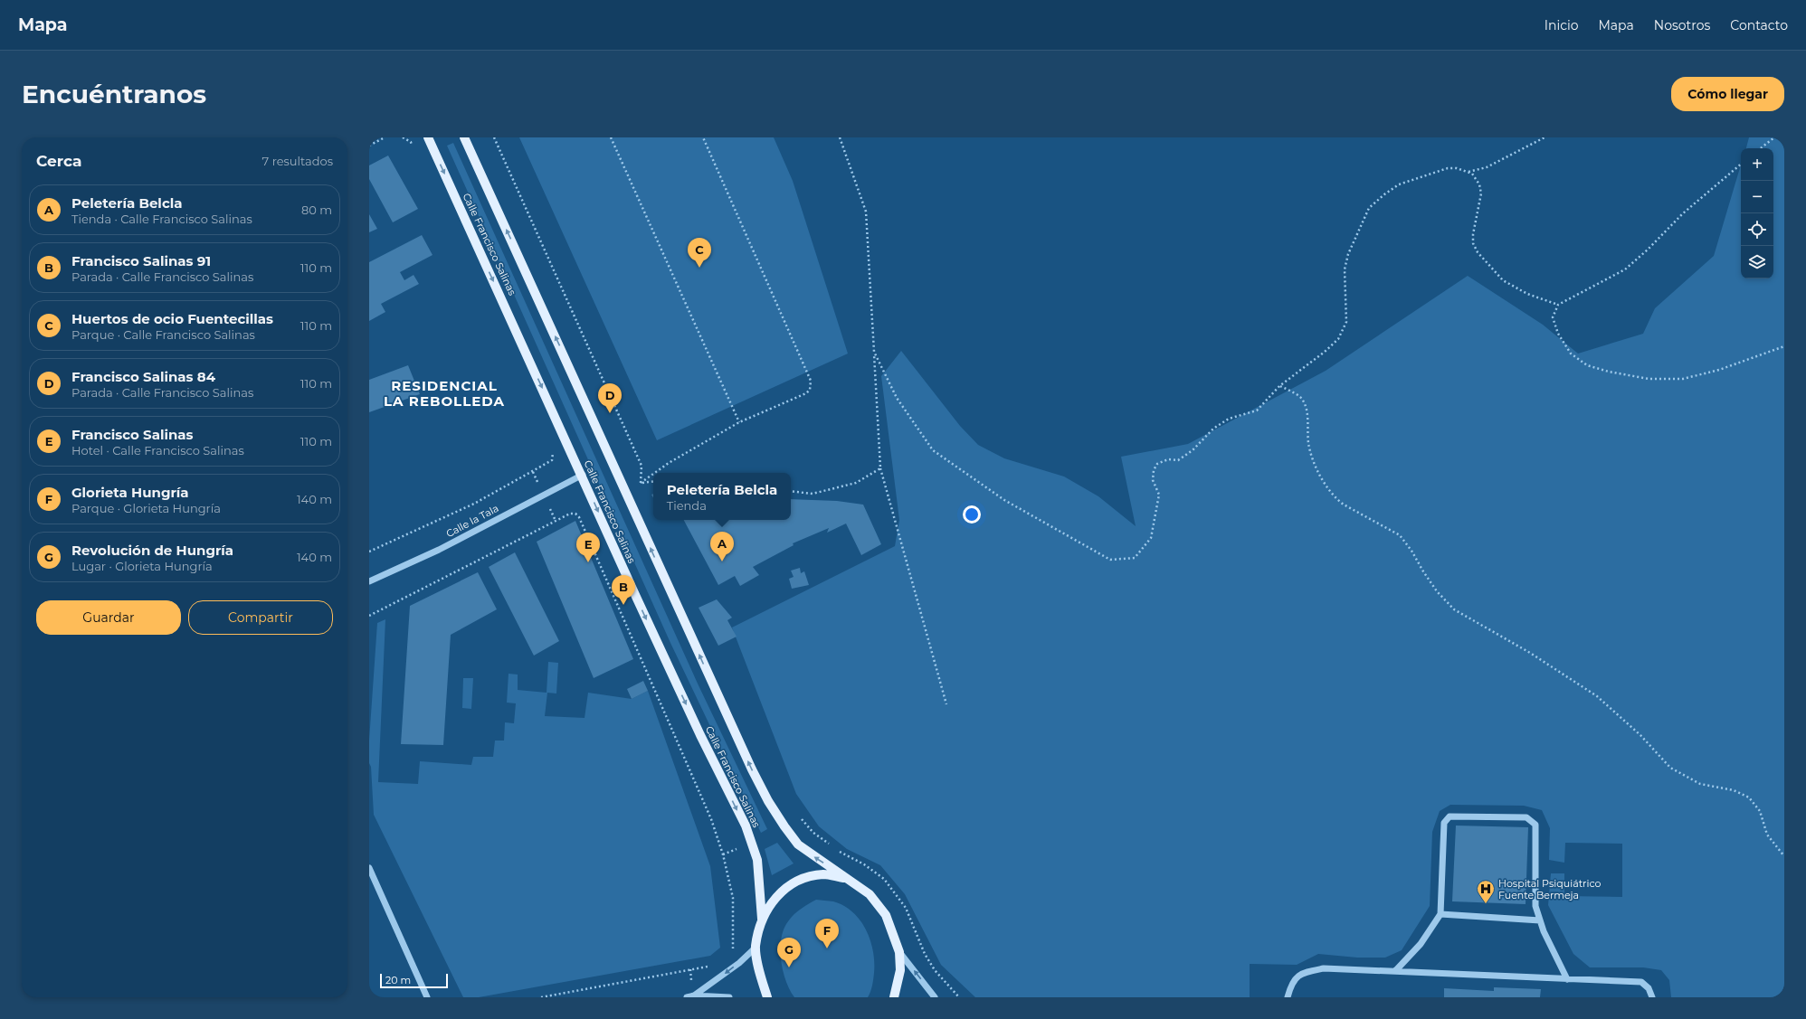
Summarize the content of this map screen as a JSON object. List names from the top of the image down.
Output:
{
  "streets": {
    "main road": ["Calle Francisco Salinas"],
    "street": ["Calle la Tala"]
  },
  "crossings": [
    ["Calle Francisco Salinas", "Calle la Tala"]
  ],
  "districts": ["RESIDENCIAL LA REBOLLEDA"],
  "places": {
    "hospital": ["Hospital Psiquiátrico Fuente Bermeja"]
  },
  "scale_bar": "20 m",
  "page": {
    "header": "Mapa",
    "nav": [
      "Inicio",
      "Mapa",
      "Nosotros",
      "Contacto"
    ],
    "buttons": [
      "Cómo llegar",
      ["Guardar", "Compartir"]
    ],
    "title": "Encuéntranos",
    "heading": ["Cerca", "7 resultados"],
    "map_buttons": ["+", "−"],
    "list": [
      {
        "mark": "A",
        "name": "Peletería Belcla",
        "note": "Tienda · Calle Francisco Salinas",
        "value": "80 m"
      },
      {
        "mark": "B",
        "name": "Francisco Salinas 91",
        "note": "Parada · Calle Francisco Salinas",
        "value": "110 m"
      },
      {
        "mark": "C",
        "name": "Huertos de ocio Fuentecillas",
        "note": "Parque · Calle Francisco Salinas",
        "value": "110 m"
      },
      {
        "mark": "D",
        "name": "Francisco Salinas 84",
        "note": "Parada · Calle Francisco Salinas",
        "value": "110 m"
      },
      {
        "mark": "E",
        "name": "Francisco Salinas",
        "note": "Hotel · Calle Francisco Salinas",
        "value": "110 m"
      },
      {
        "mark": "F",
        "name": "Glorieta Hungría",
        "note": "Parque · Glorieta Hungría",
        "value": "140 m"
      },
      {
        "mark": "G",
        "name": "Revolución de Hungría",
        "note": "Lugar · Glorieta Hungría",
        "value": "140 m"
      }
    ],
    "pins": [
      "C",
      "D",
      "A",
      "E",
      "B",
      "F",
      "G"
    ],
    "popup": ["Peletería Belcla", "Tienda"],
    "scale": "20 m"
  }
}
